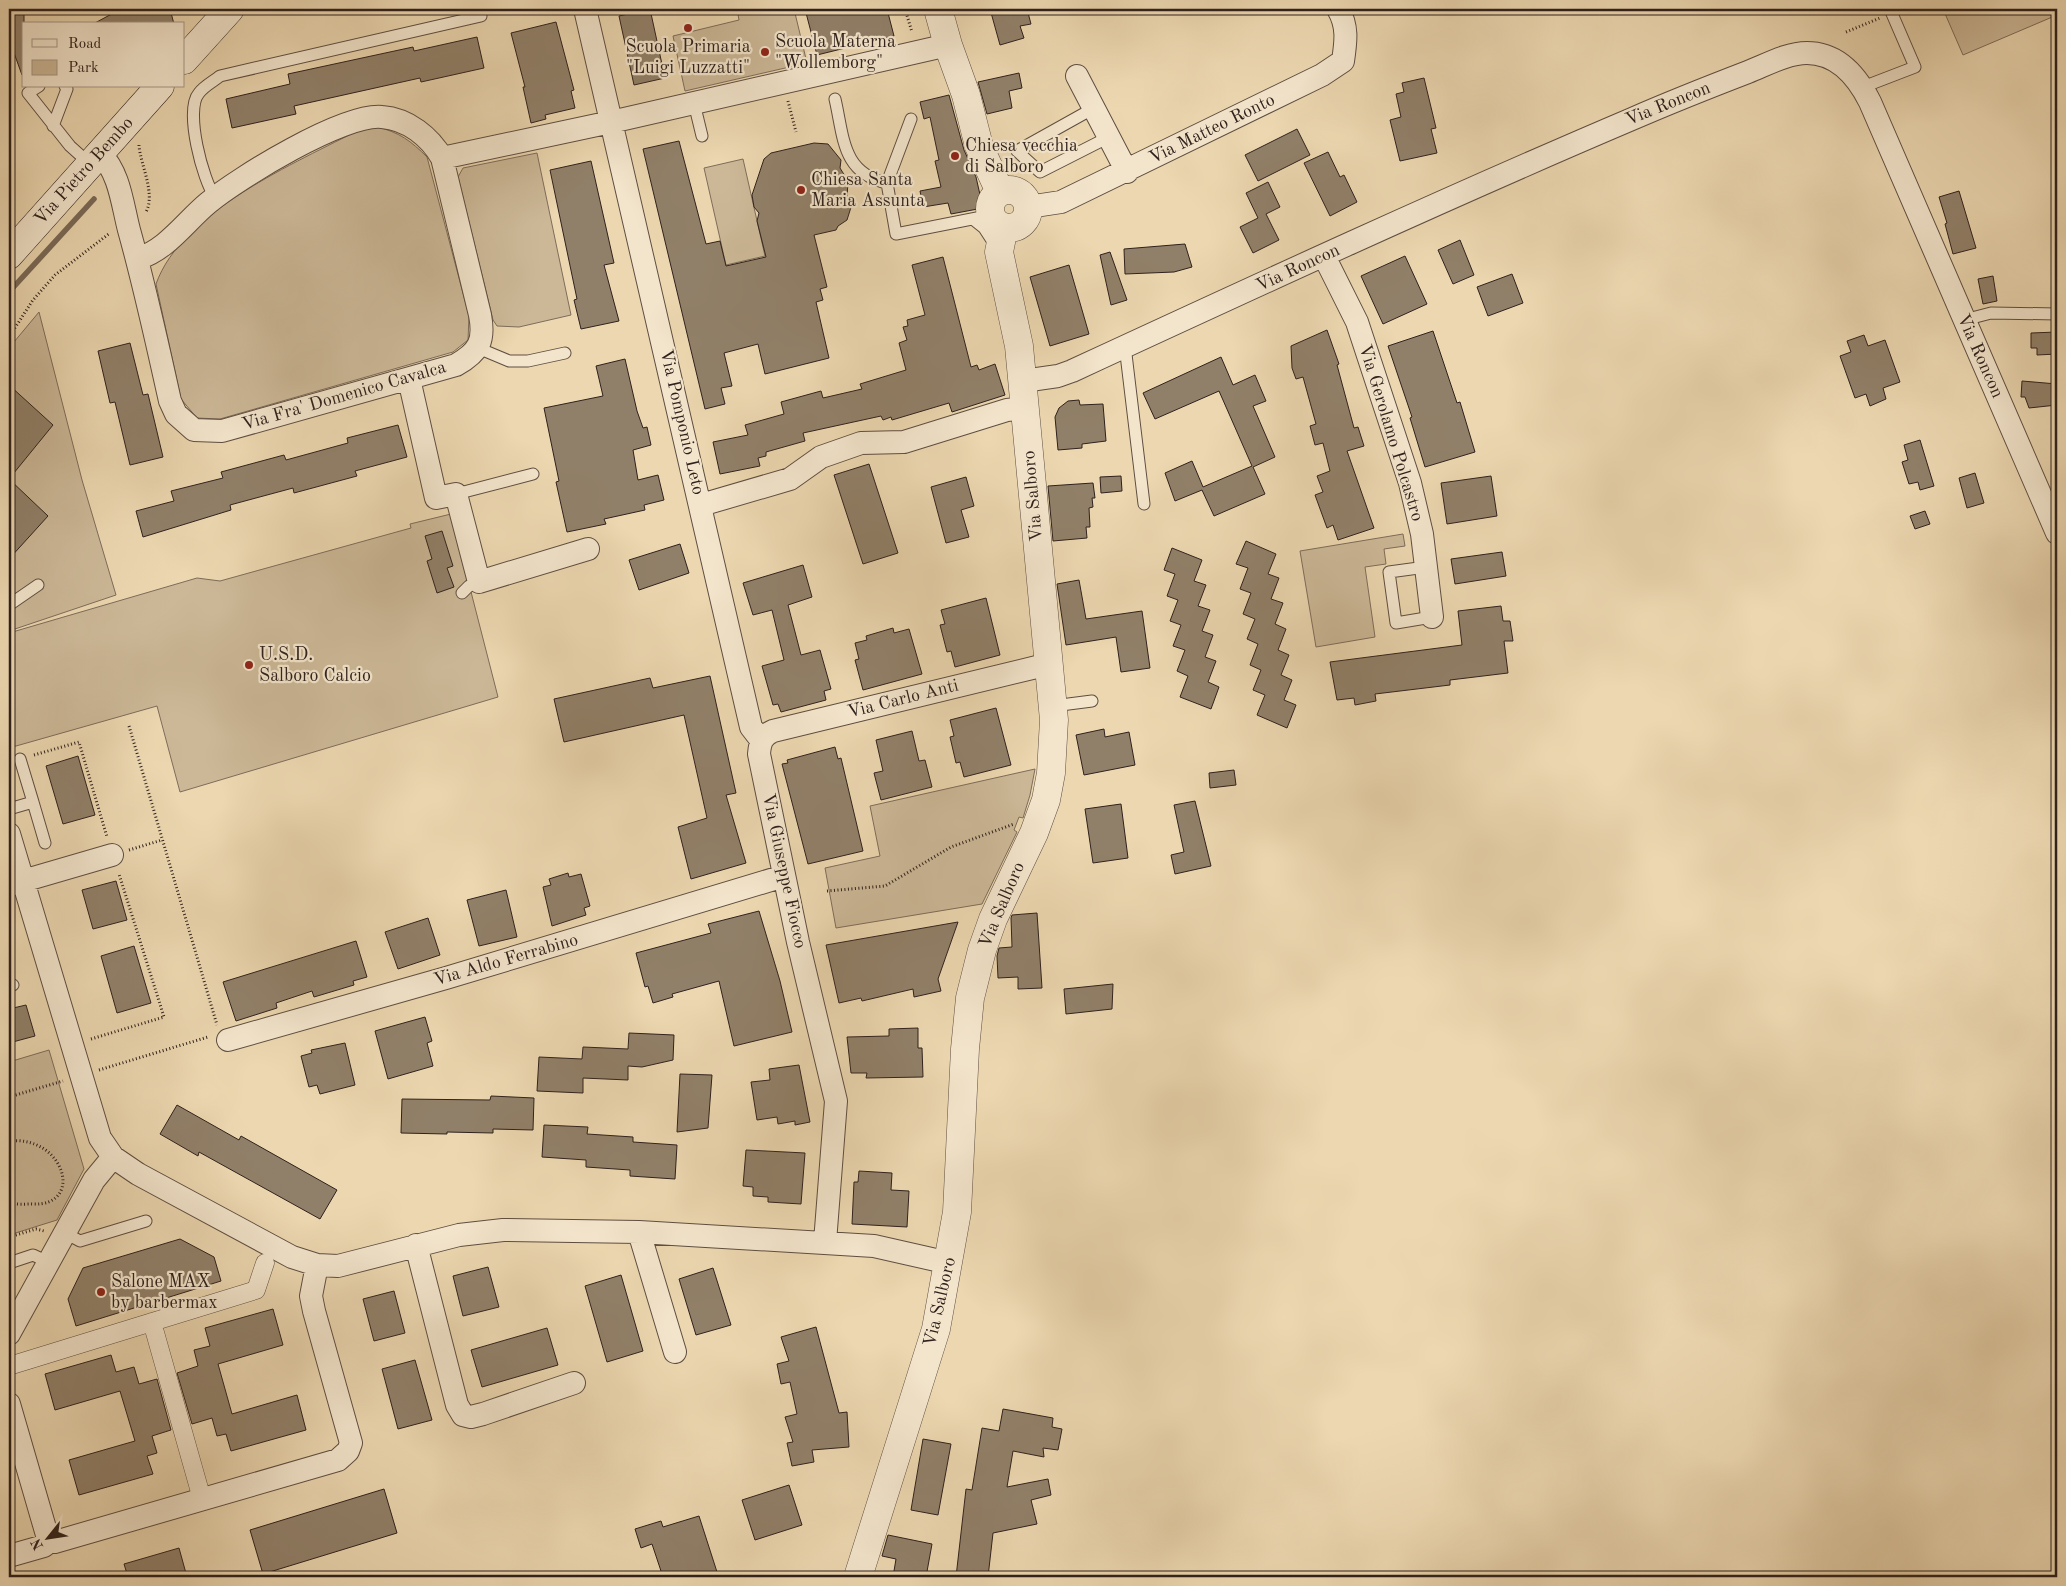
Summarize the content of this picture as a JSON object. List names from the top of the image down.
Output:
{
  "streets": {
    "street": [
      "Via Roncon",
      "Via Matteo Ronto",
      "Via Pietro Bembo",
      "Via Fra' Domenico Cavalca",
      "Via Pomponio Leto",
      "Via Gerolamo Polcastro",
      "Via Salboro",
      "Via Carlo Anti",
      "Via Giuseppe Fiocco",
      "Via Aldo Ferrabino"
    ]
  },
  "crossings": [
    ["Via Roncon", "Via Gerolamo Polcastro"],
    ["Via Roncon", "Via Salboro"],
    ["Via Pietro Bembo", "Via Fra' Domenico Cavalca"],
    ["Via Pomponio Leto", "Via Salboro"],
    ["Via Pomponio Leto", "Via Giuseppe Fiocco"],
    ["Via Salboro", "Via Carlo Anti"],
    ["Via Carlo Anti", "Via Giuseppe Fiocco"],
    ["Via Giuseppe Fiocco", "Via Aldo Ferrabino"]
  ],
  "places": [
    "Scuola Primaria \"Luigi Luzzatti\"",
    "Scuola Materna \"Wollemborg\"",
    "Chiesa vecchia di Salboro",
    "Chiesa Santa Maria Assunta",
    "U.S.D. Salboro Calcio",
    "Salone MAX by barbermax"
  ],
  "legend": ["Road", "Park"],
  "north": "bottom left"
}
